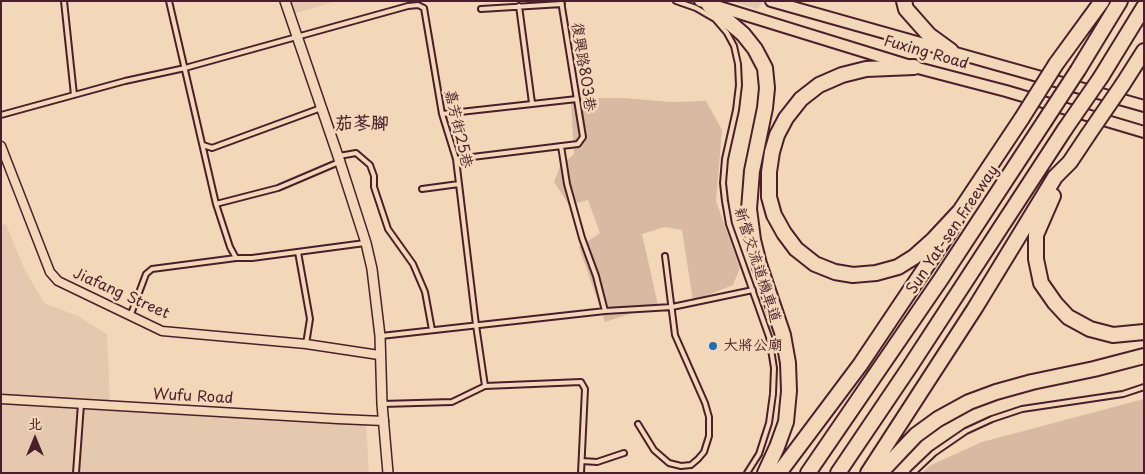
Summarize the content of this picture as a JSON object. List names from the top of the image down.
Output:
{
  "streets": {
    "highway": ["Sun Yat-sen Freeway"],
    "main road": ["Fuxing Road"],
    "street": ["Jiafang Street", "Wufu Road"],
    "lane": ["復興路803巷", "嘉芳街25巷", "新營交流道機車道"]
  },
  "districts": ["茄苳腳"],
  "places": ["大將公廟"],
  "north": "top"
}
